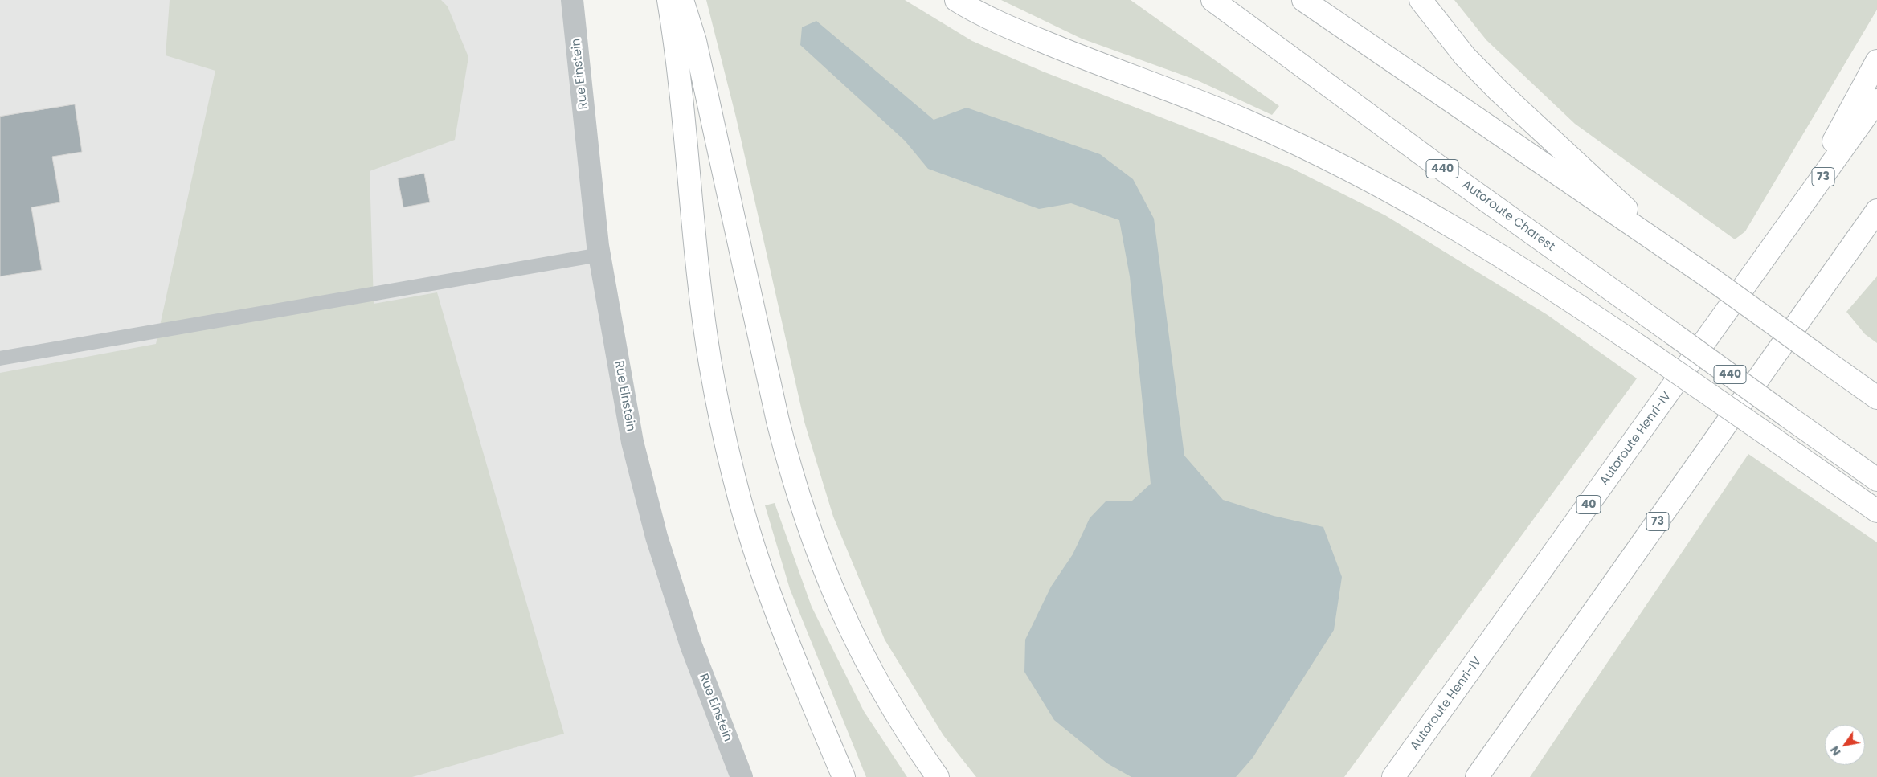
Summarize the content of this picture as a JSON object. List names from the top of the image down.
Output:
{
  "streets": {
    "highway": [
      "440",
      "73",
      "Autoroute Charest",
      "Autoroute Henri-IV",
      "40"
    ],
    "street": ["Rue Einstein"]
  },
  "north": "bottom left"
}
